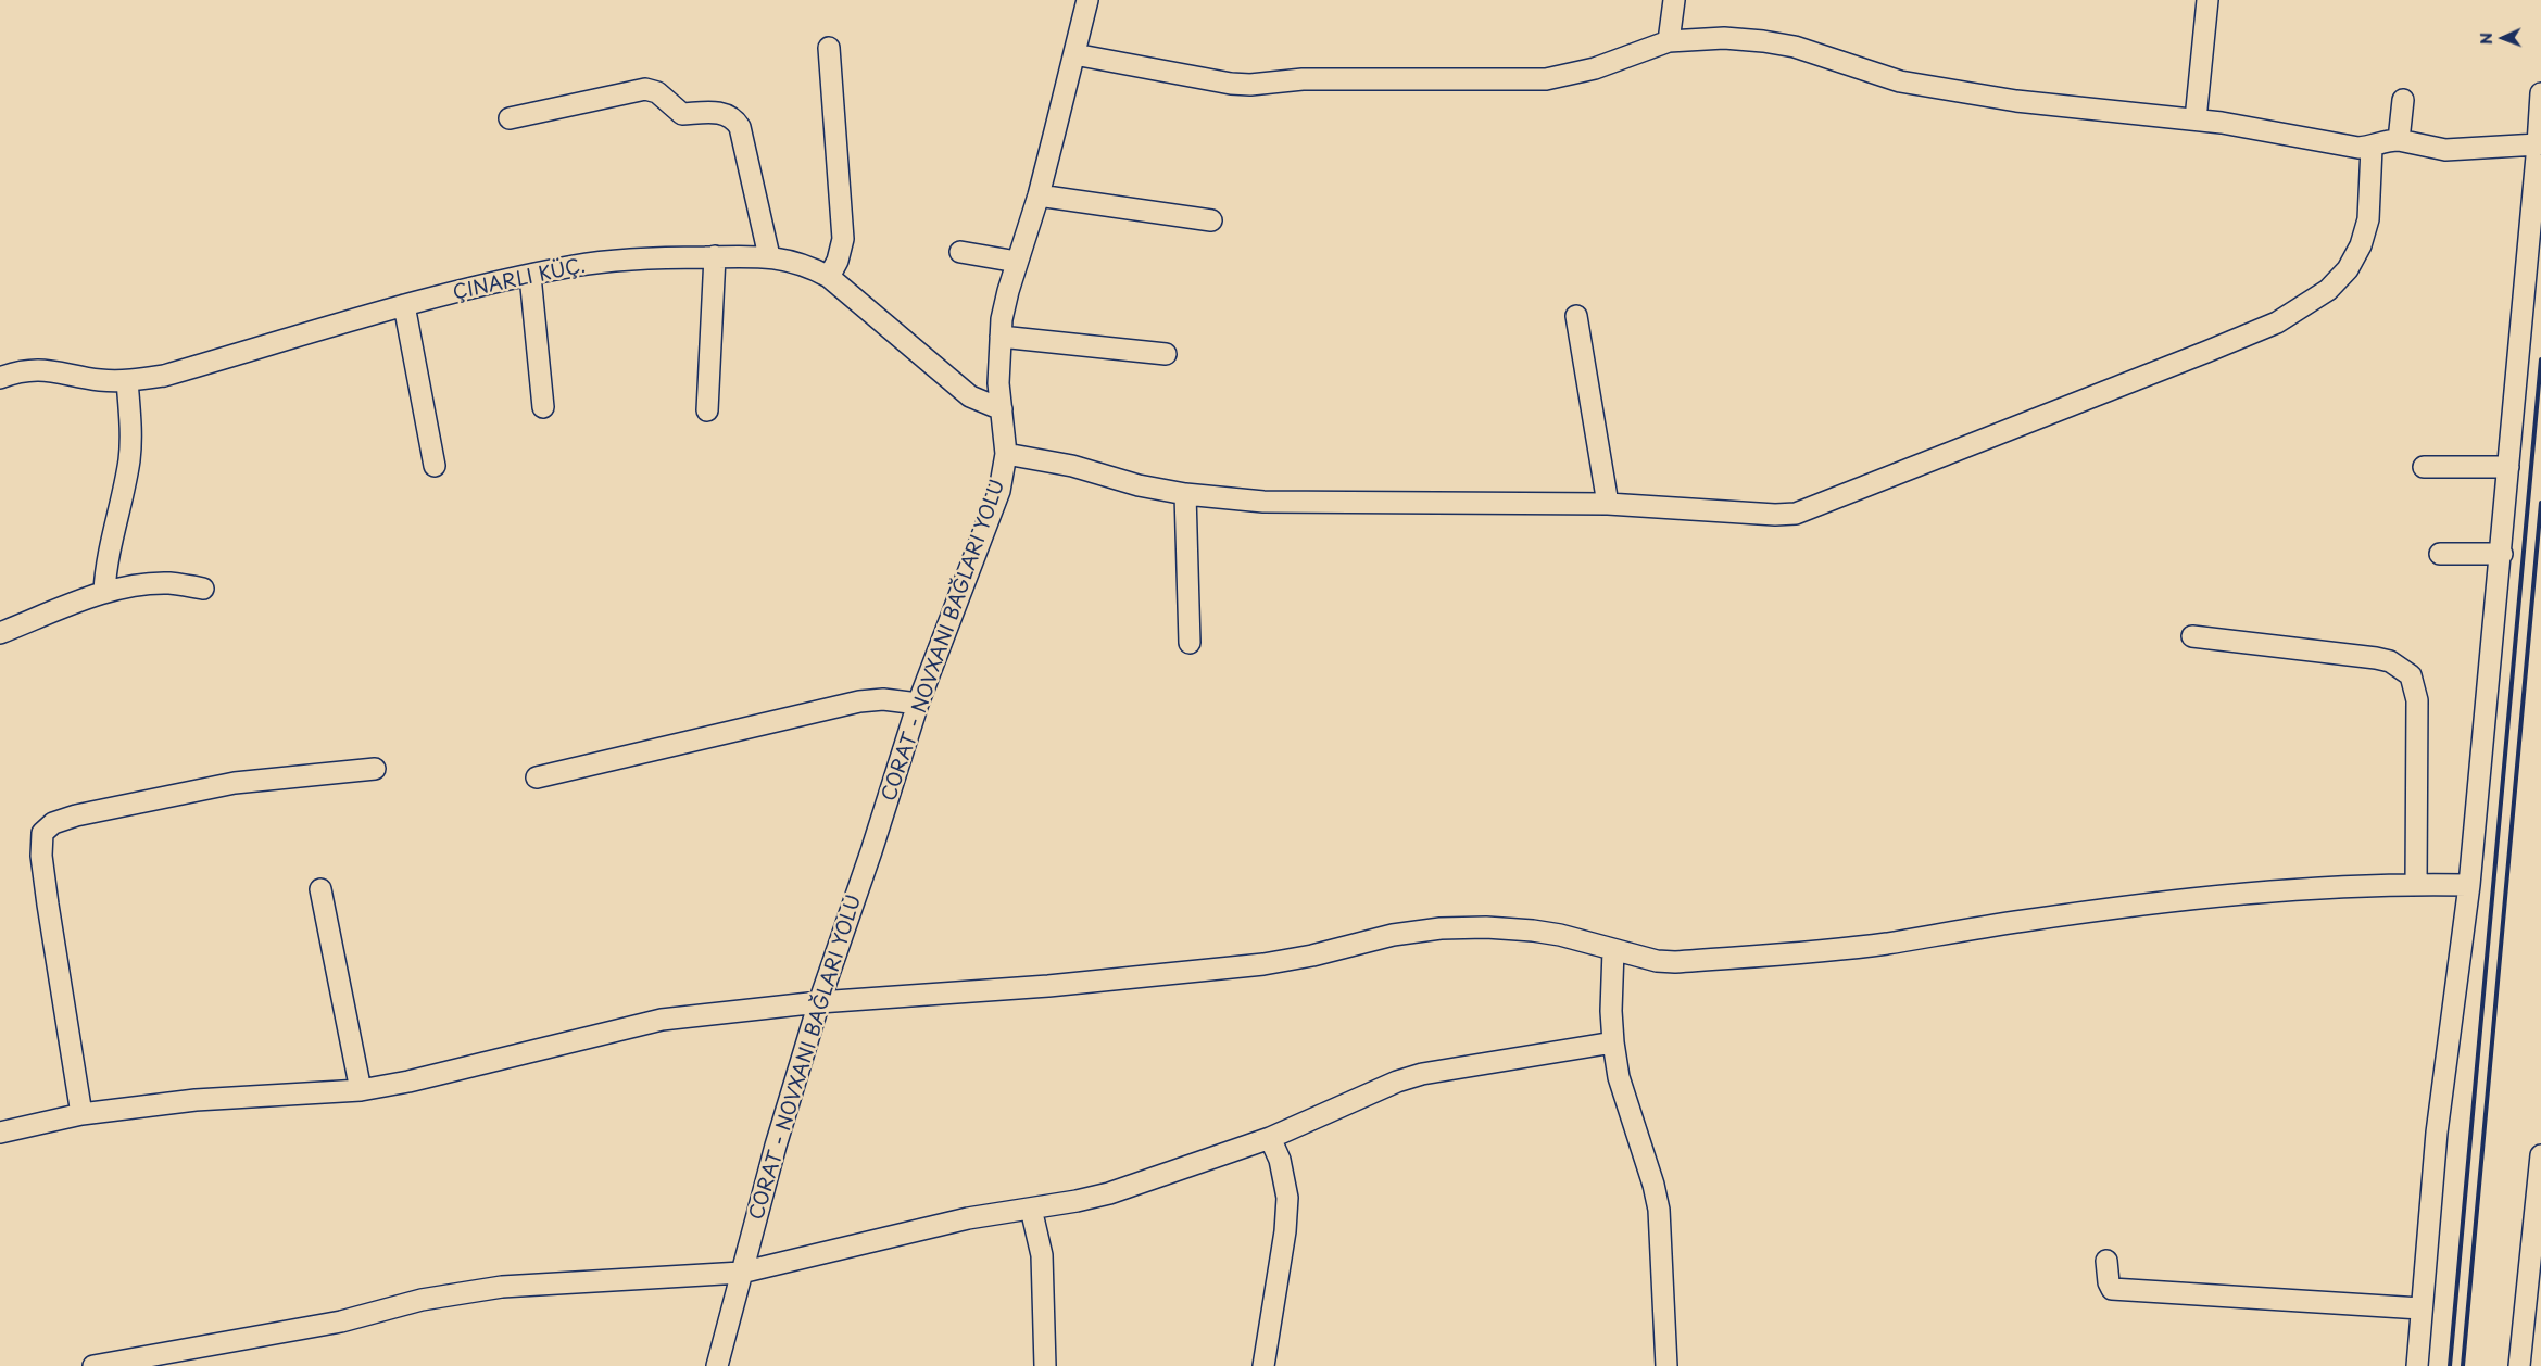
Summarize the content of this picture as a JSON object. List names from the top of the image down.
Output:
{
  "north": "left"
}
